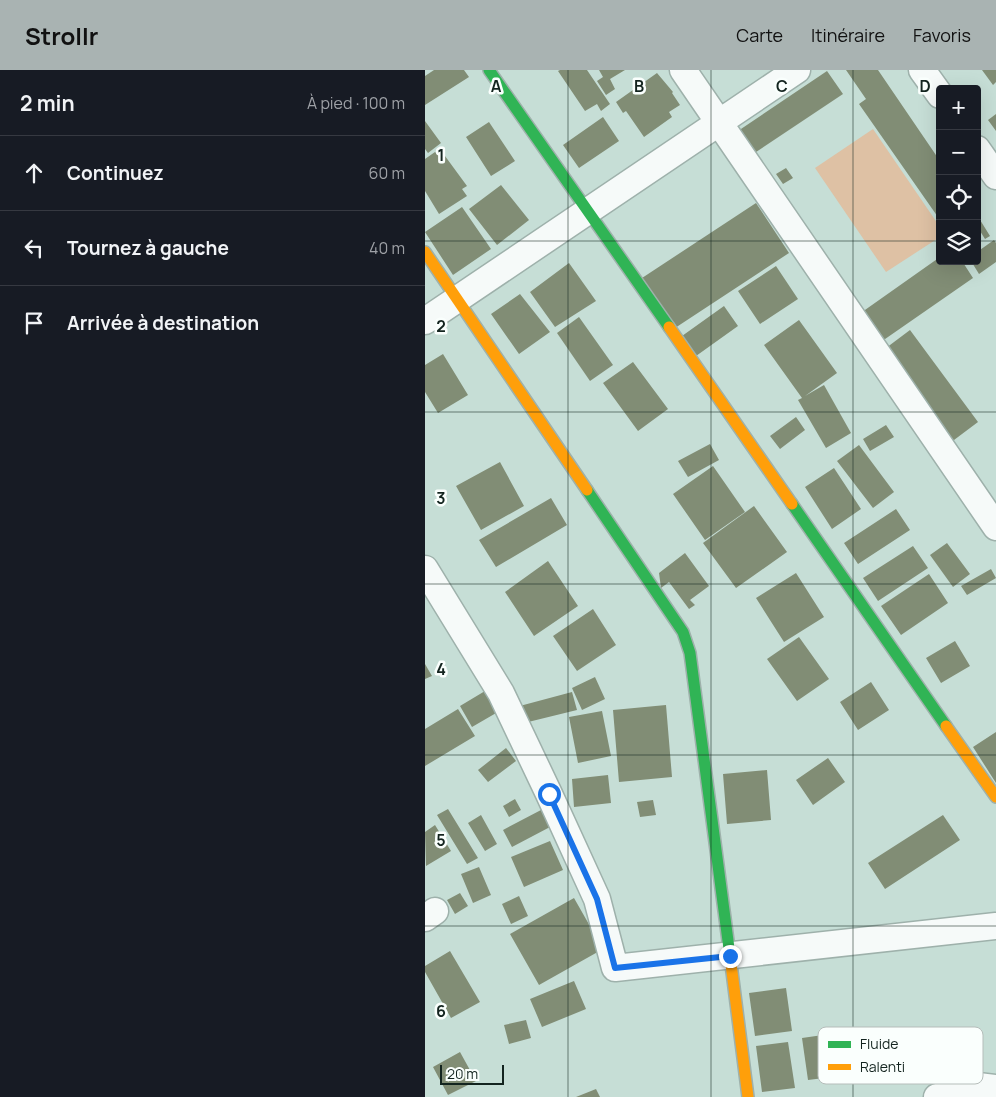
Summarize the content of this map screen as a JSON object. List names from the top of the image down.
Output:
{
  "legend": ["Fluide", "Ralenti"],
  "scale_bar": "20 m",
  "page": {
    "header": "Strollr",
    "nav": ["Carte", "Itinéraire", "Favoris"],
    "heading": ["2 min", "À pied · 100 m"],
    "map_buttons": ["+", "−"],
    "list": [
      ["Continuez", "60 m"],
      ["Tournez à gauche", "40 m"],
      "Arrivée à destination"
    ],
    "scale": "20 m"
  },
  "grid": {
    "columns": [
      "A",
      "B",
      "C",
      "D"
    ],
    "rows": [
      "1",
      "2",
      "3",
      "4",
      "5",
      "6"
    ]
  }
}
